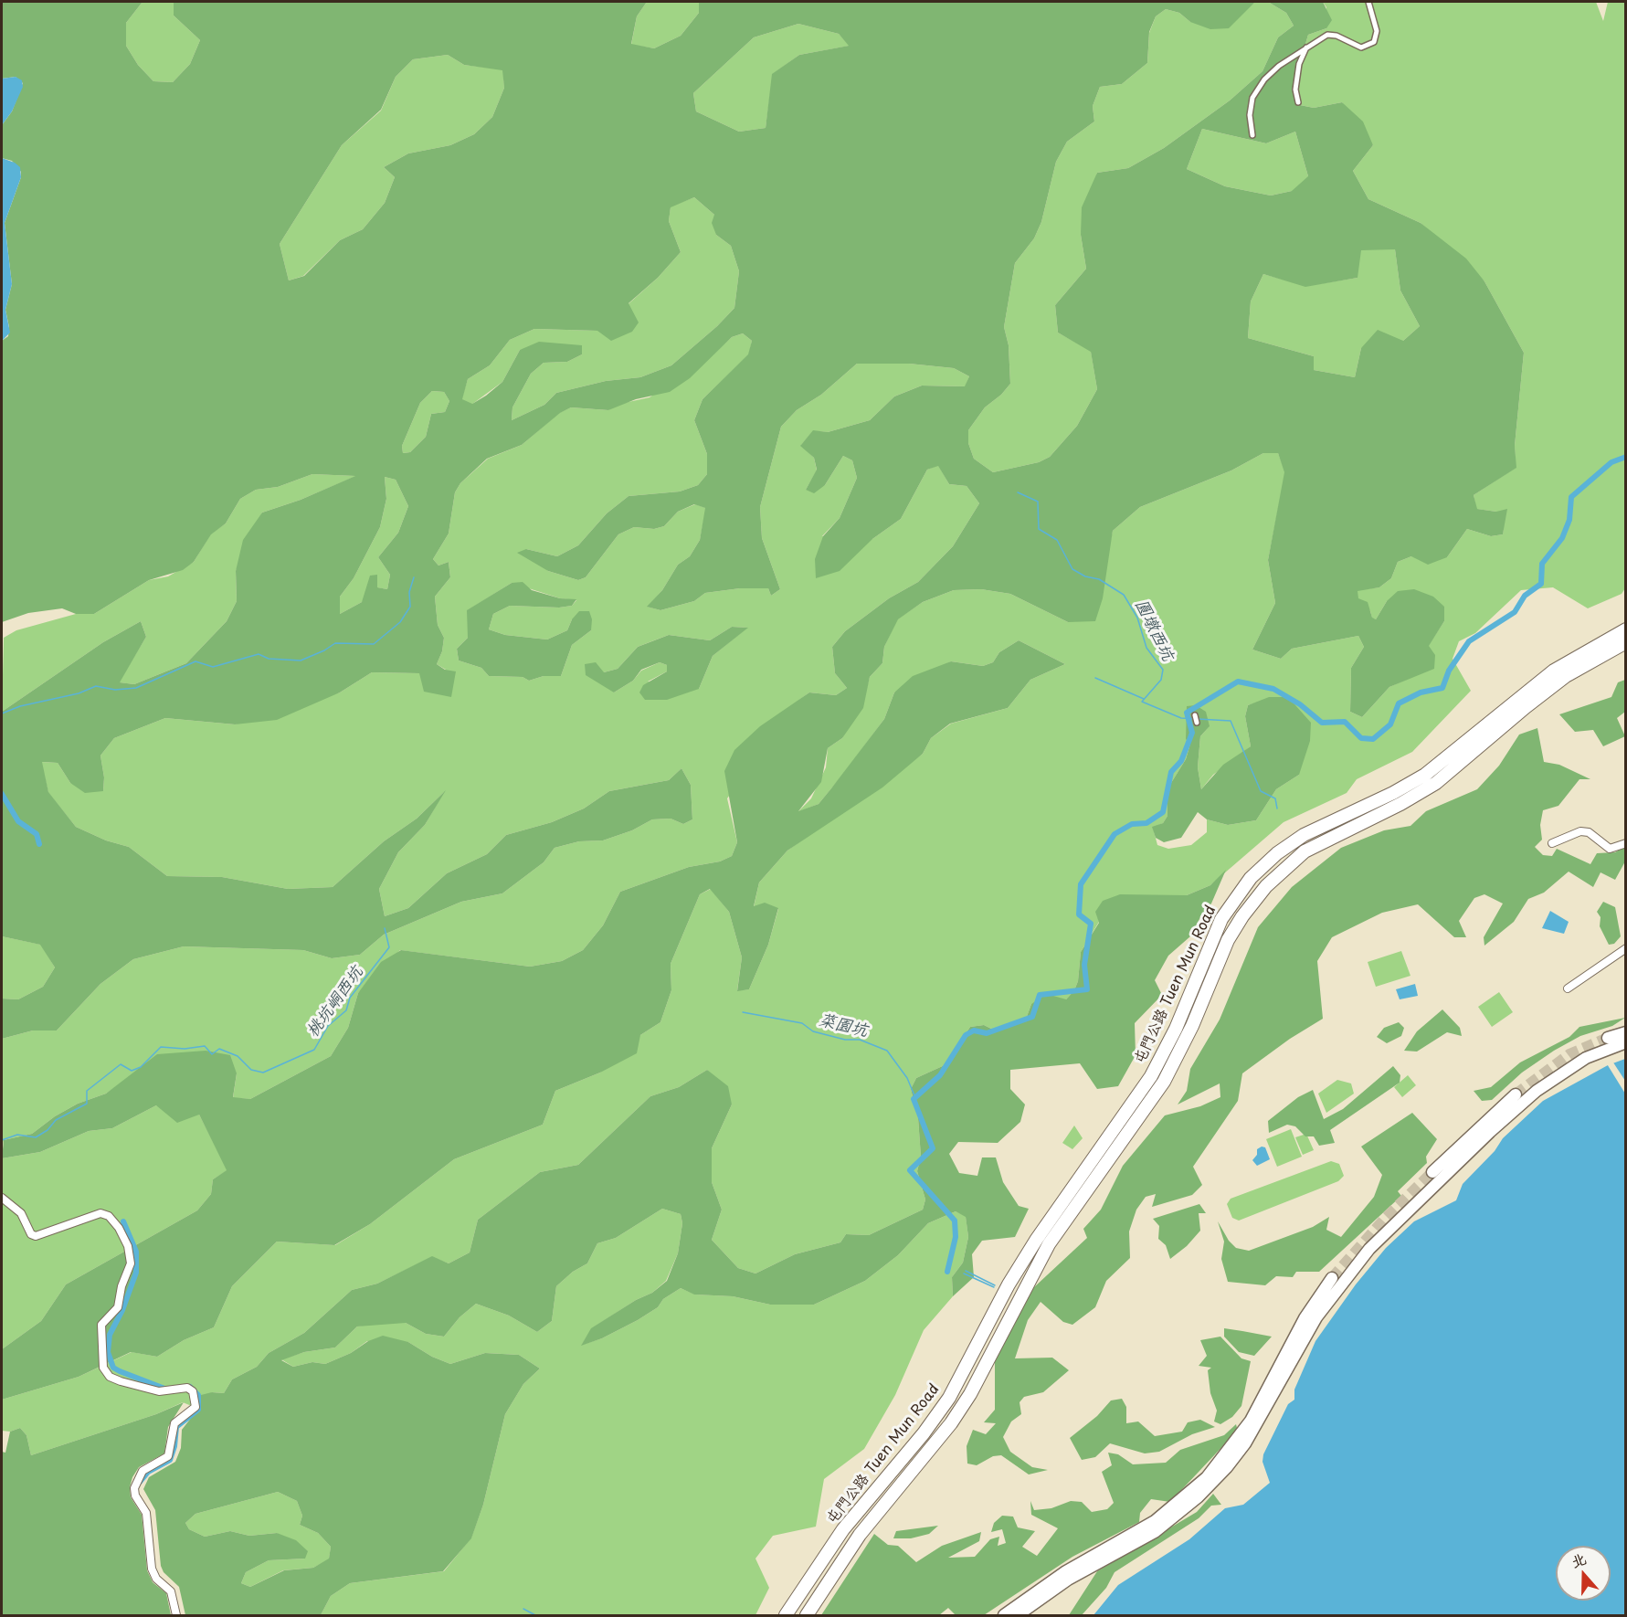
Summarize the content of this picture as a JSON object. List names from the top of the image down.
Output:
{
  "streets": {
    "highway": ["屯門公路 Tuen Mun Road"]
  },
  "water": ["圓墩西坑", "桃坑峒西坑", "菜園坑"],
  "north": "top"
}
